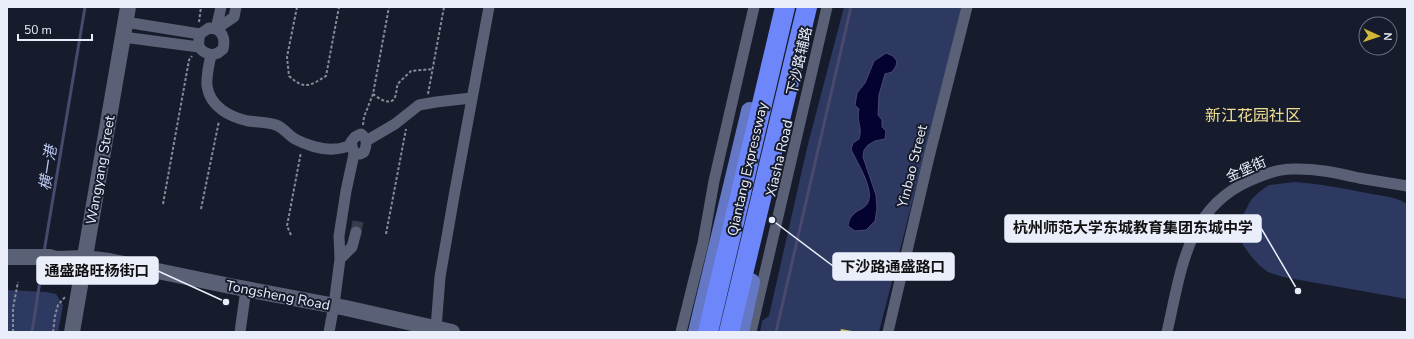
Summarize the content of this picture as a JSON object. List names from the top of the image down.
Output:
{
  "streets": {
    "highway": ["Qiantang Expressway"],
    "main road": ["Xiasha Road"],
    "street": [
      "下沙路辅路",
      "Yinbao Street",
      "金堡街",
      "Wangyang Street",
      "Tongsheng Road"
    ]
  },
  "crossings": [
    ["Wangyang Street", "Tongsheng Road"]
  ],
  "districts": ["新江花园社区"],
  "water": ["横一港"],
  "places": ["下沙路通盛路口", "杭州师范大学东城教育集团东城中学", "通盛路旺杨街口"],
  "scale_bar": "50 m",
  "north": "right"
}
